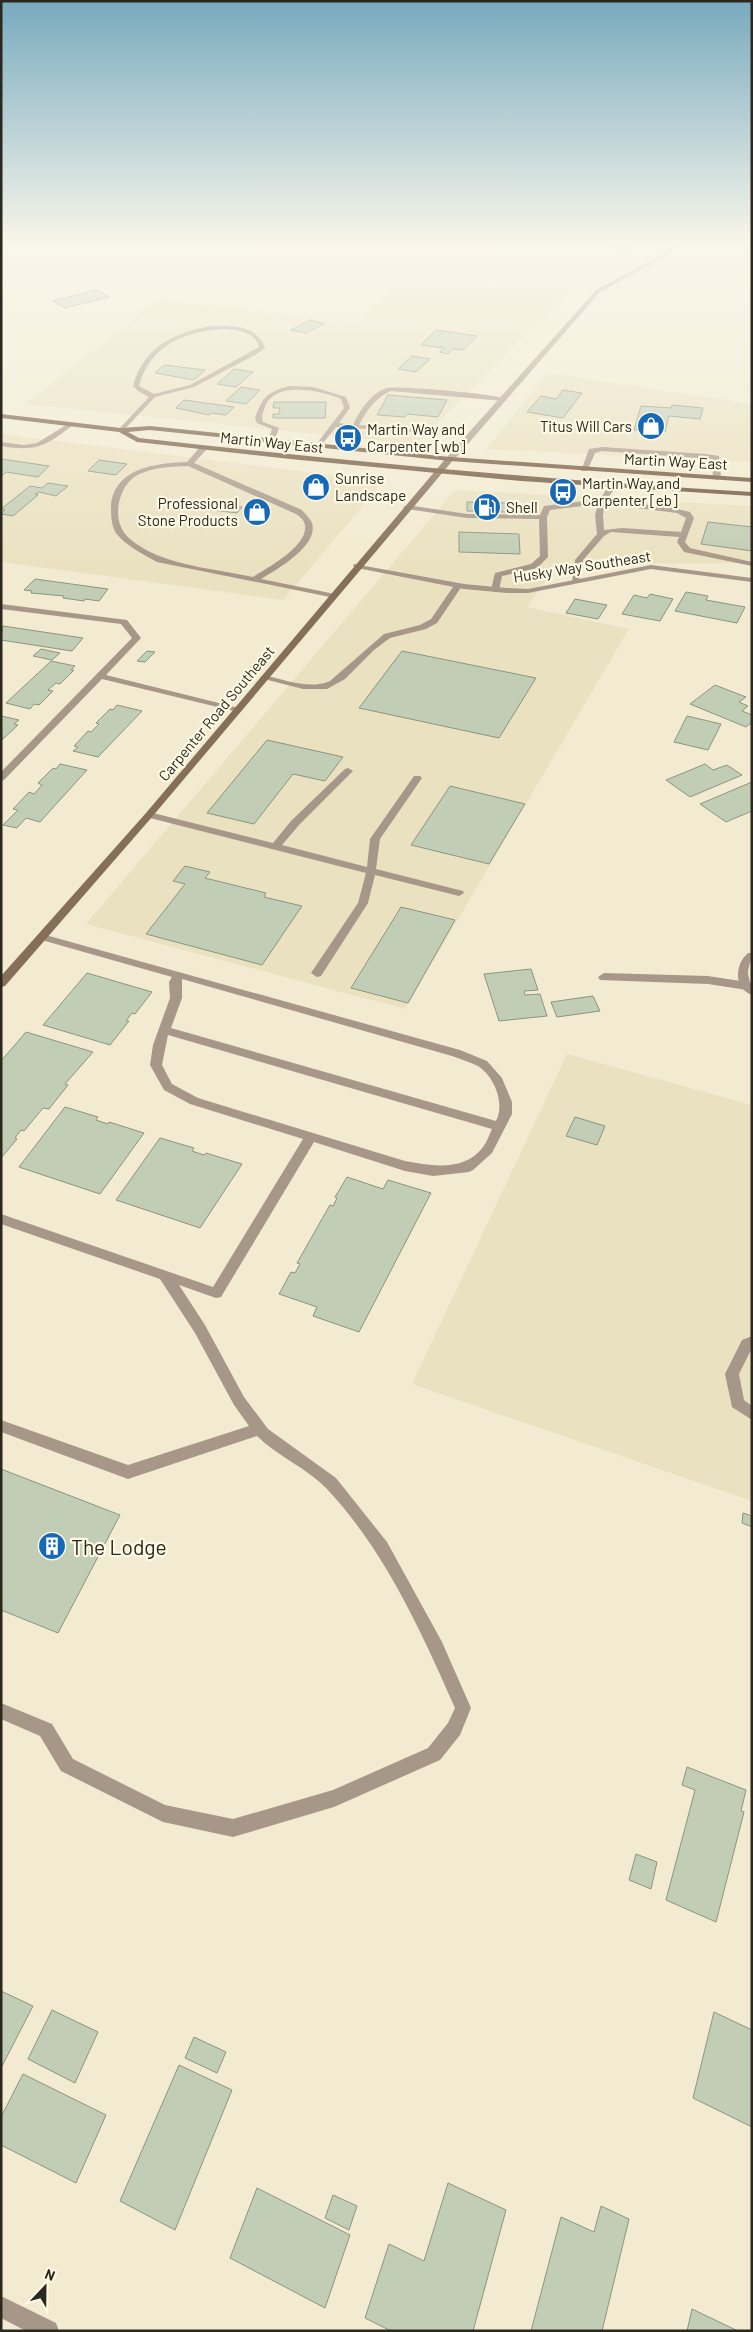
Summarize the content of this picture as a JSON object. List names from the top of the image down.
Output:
{
  "streets": {
    "main road": ["Martin Way East", "Carpenter Road Southeast"],
    "street": ["Husky Way Southeast"]
  },
  "crossings": [
    ["Martin Way East", "Carpenter Road Southeast"],
    ["Husky Way Southeast", "Carpenter Road Southeast"]
  ],
  "places": {
    "shop": ["Titus Will Cars", "Sunrise Landscape", "Professional Stone Products"],
    "bus stop": ["Martin Way and Carpenter [wb]", "Martin Way and Carpenter [eb]"],
    "fuel station": ["Shell"],
    "building": ["The Lodge"]
  },
  "north": "top"
}
